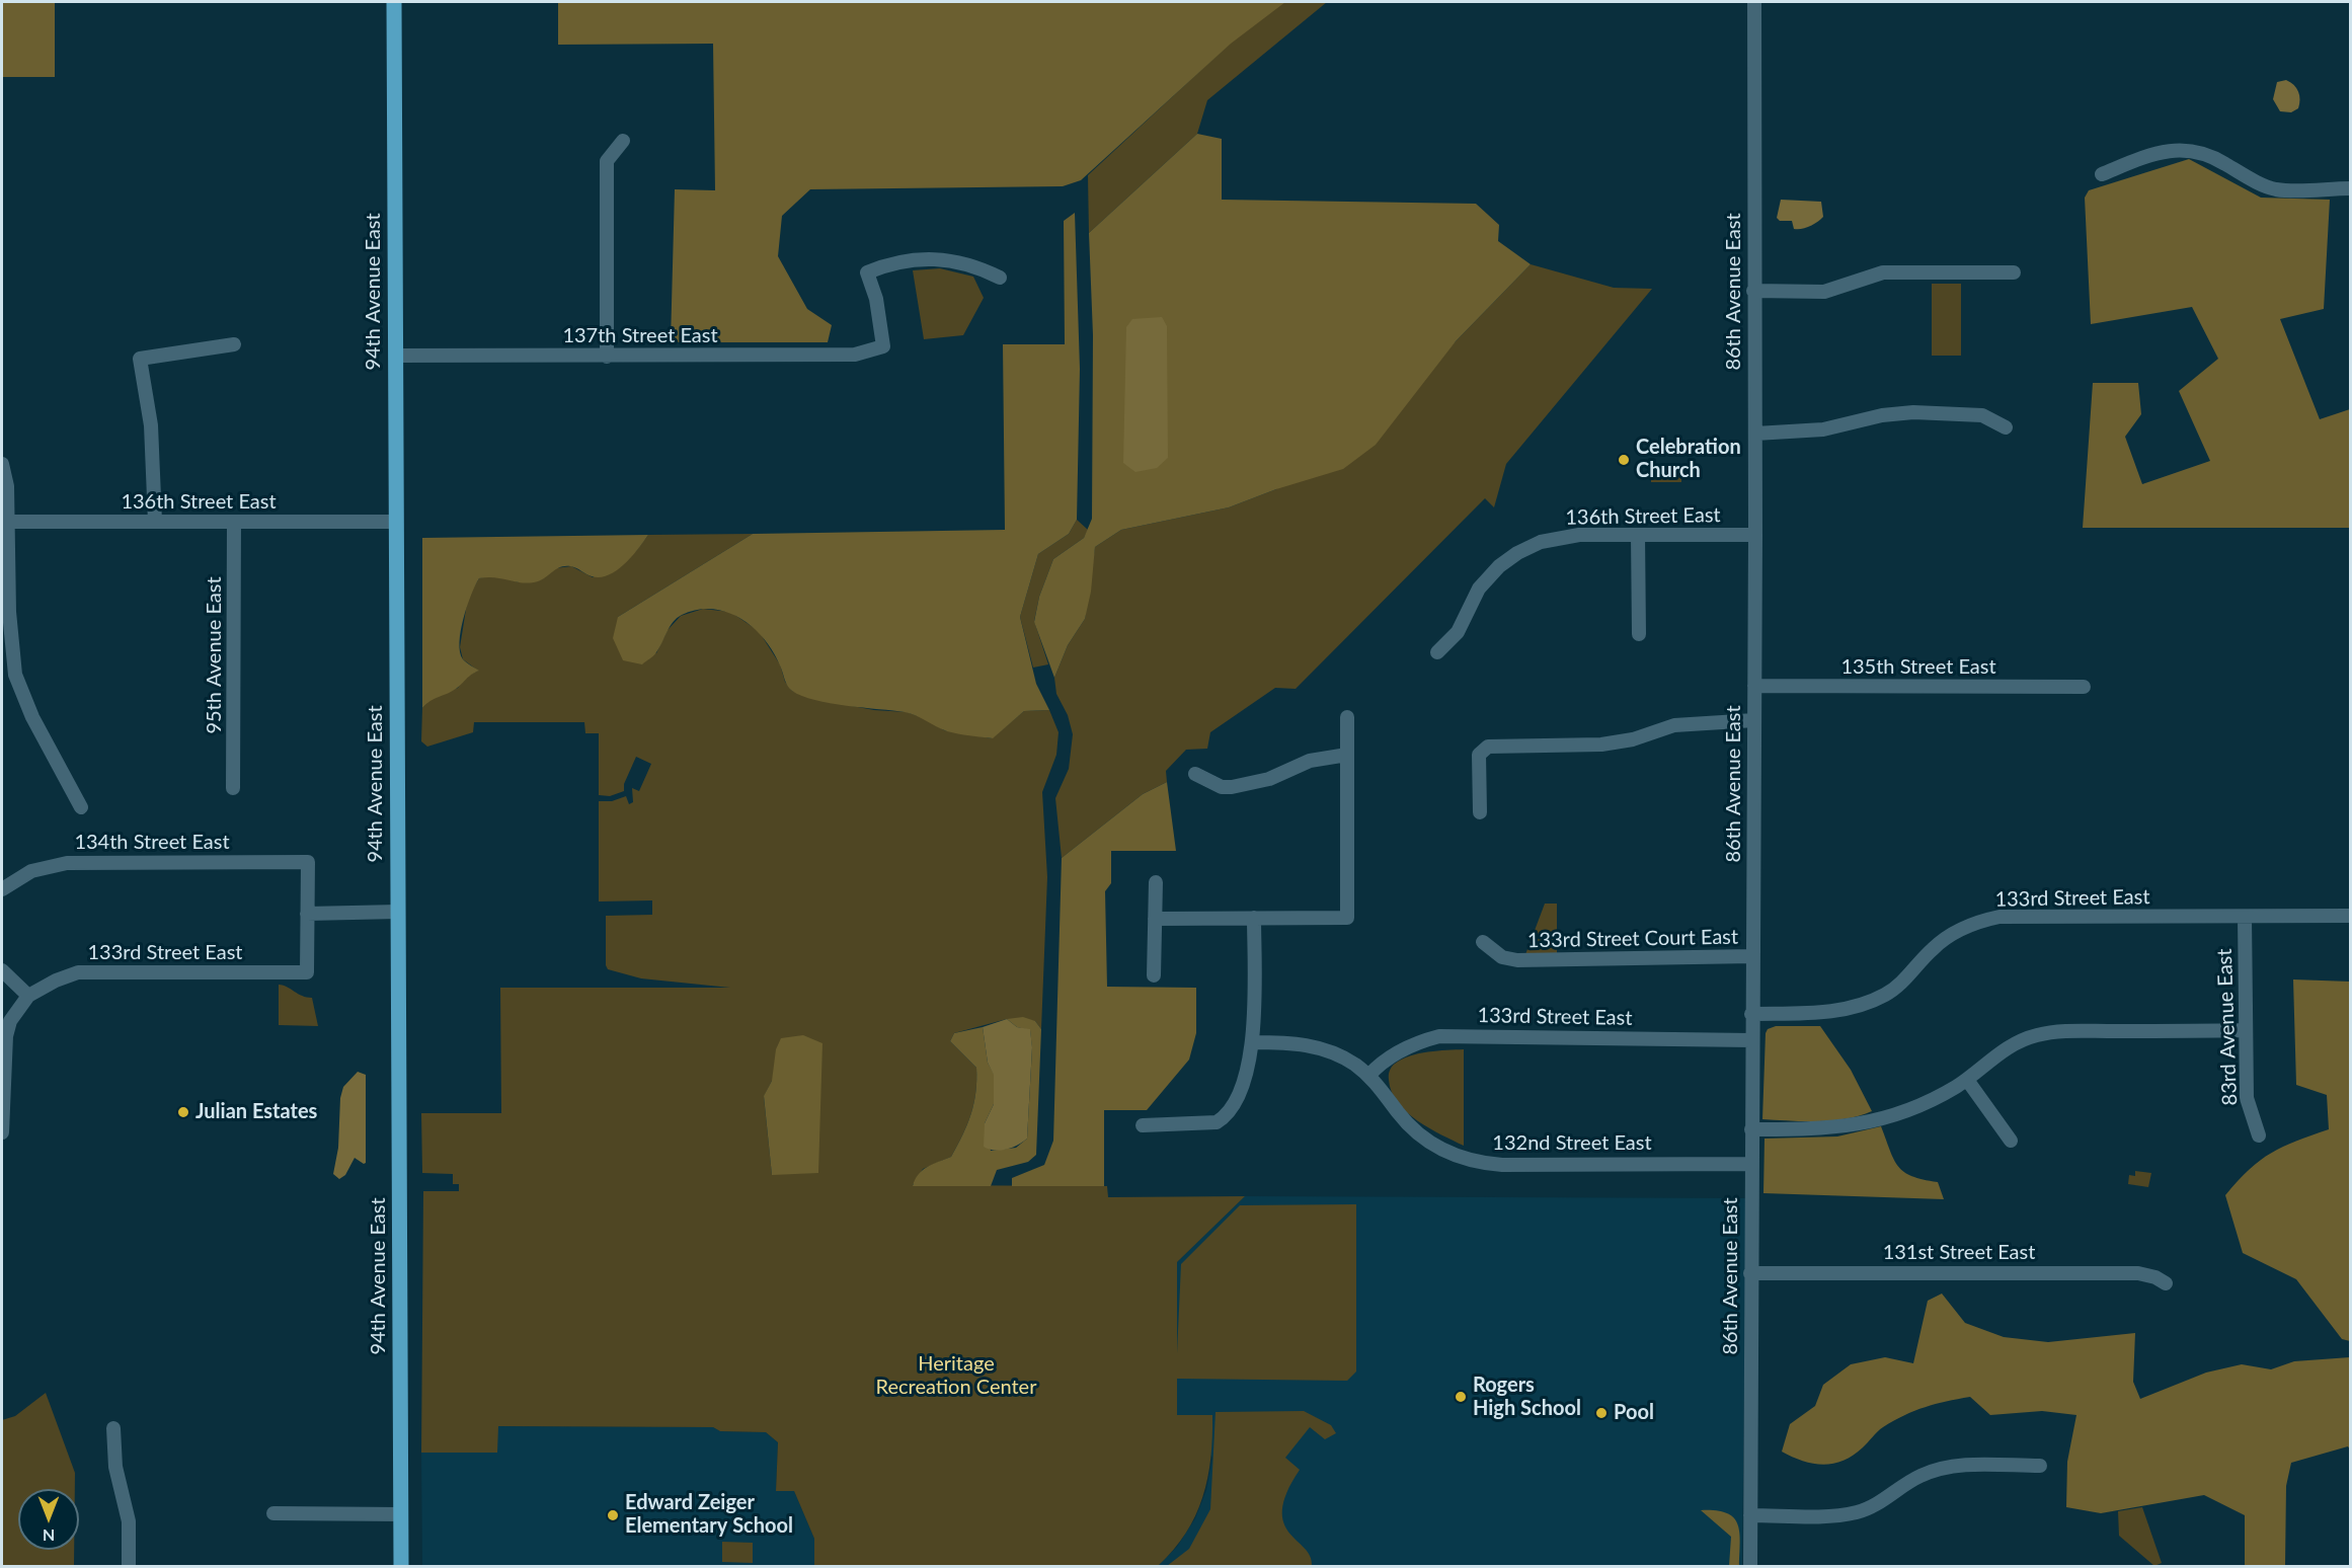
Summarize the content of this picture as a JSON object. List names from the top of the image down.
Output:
{
  "streets": {
    "main road": ["94th Avenue East"],
    "street": [
      "86th Avenue East",
      "137th Street East",
      "136th Street East",
      "95th Avenue East",
      "135th Street East",
      "134th Street East",
      "133rd Street East",
      "133rd Street Court East",
      "83rd Avenue East",
      "132nd Street East",
      "131st Street East"
    ]
  },
  "crossings": [
    ["94th Avenue East", "137th Street East"],
    ["94th Avenue East", "136th Street East"],
    ["86th Avenue East", "136th Street East"],
    ["86th Avenue East", "135th Street East"],
    ["86th Avenue East", "133rd Street East"],
    ["86th Avenue East", "133rd Street Court East"],
    ["86th Avenue East", "132nd Street East"],
    ["86th Avenue East", "131st Street East"],
    ["136th Street East", "95th Avenue East"],
    ["134th Street East", "133rd Street East"],
    ["133rd Street East", "83rd Avenue East"],
    ["133rd Street East", "132nd Street East"]
  ],
  "parks": ["Heritage Recreation Center"],
  "places": [
    "Celebration Church",
    "Julian Estates",
    "Rogers High School",
    "Pool",
    "Edward Zeiger Elementary School"
  ],
  "north": "bottom"
}
